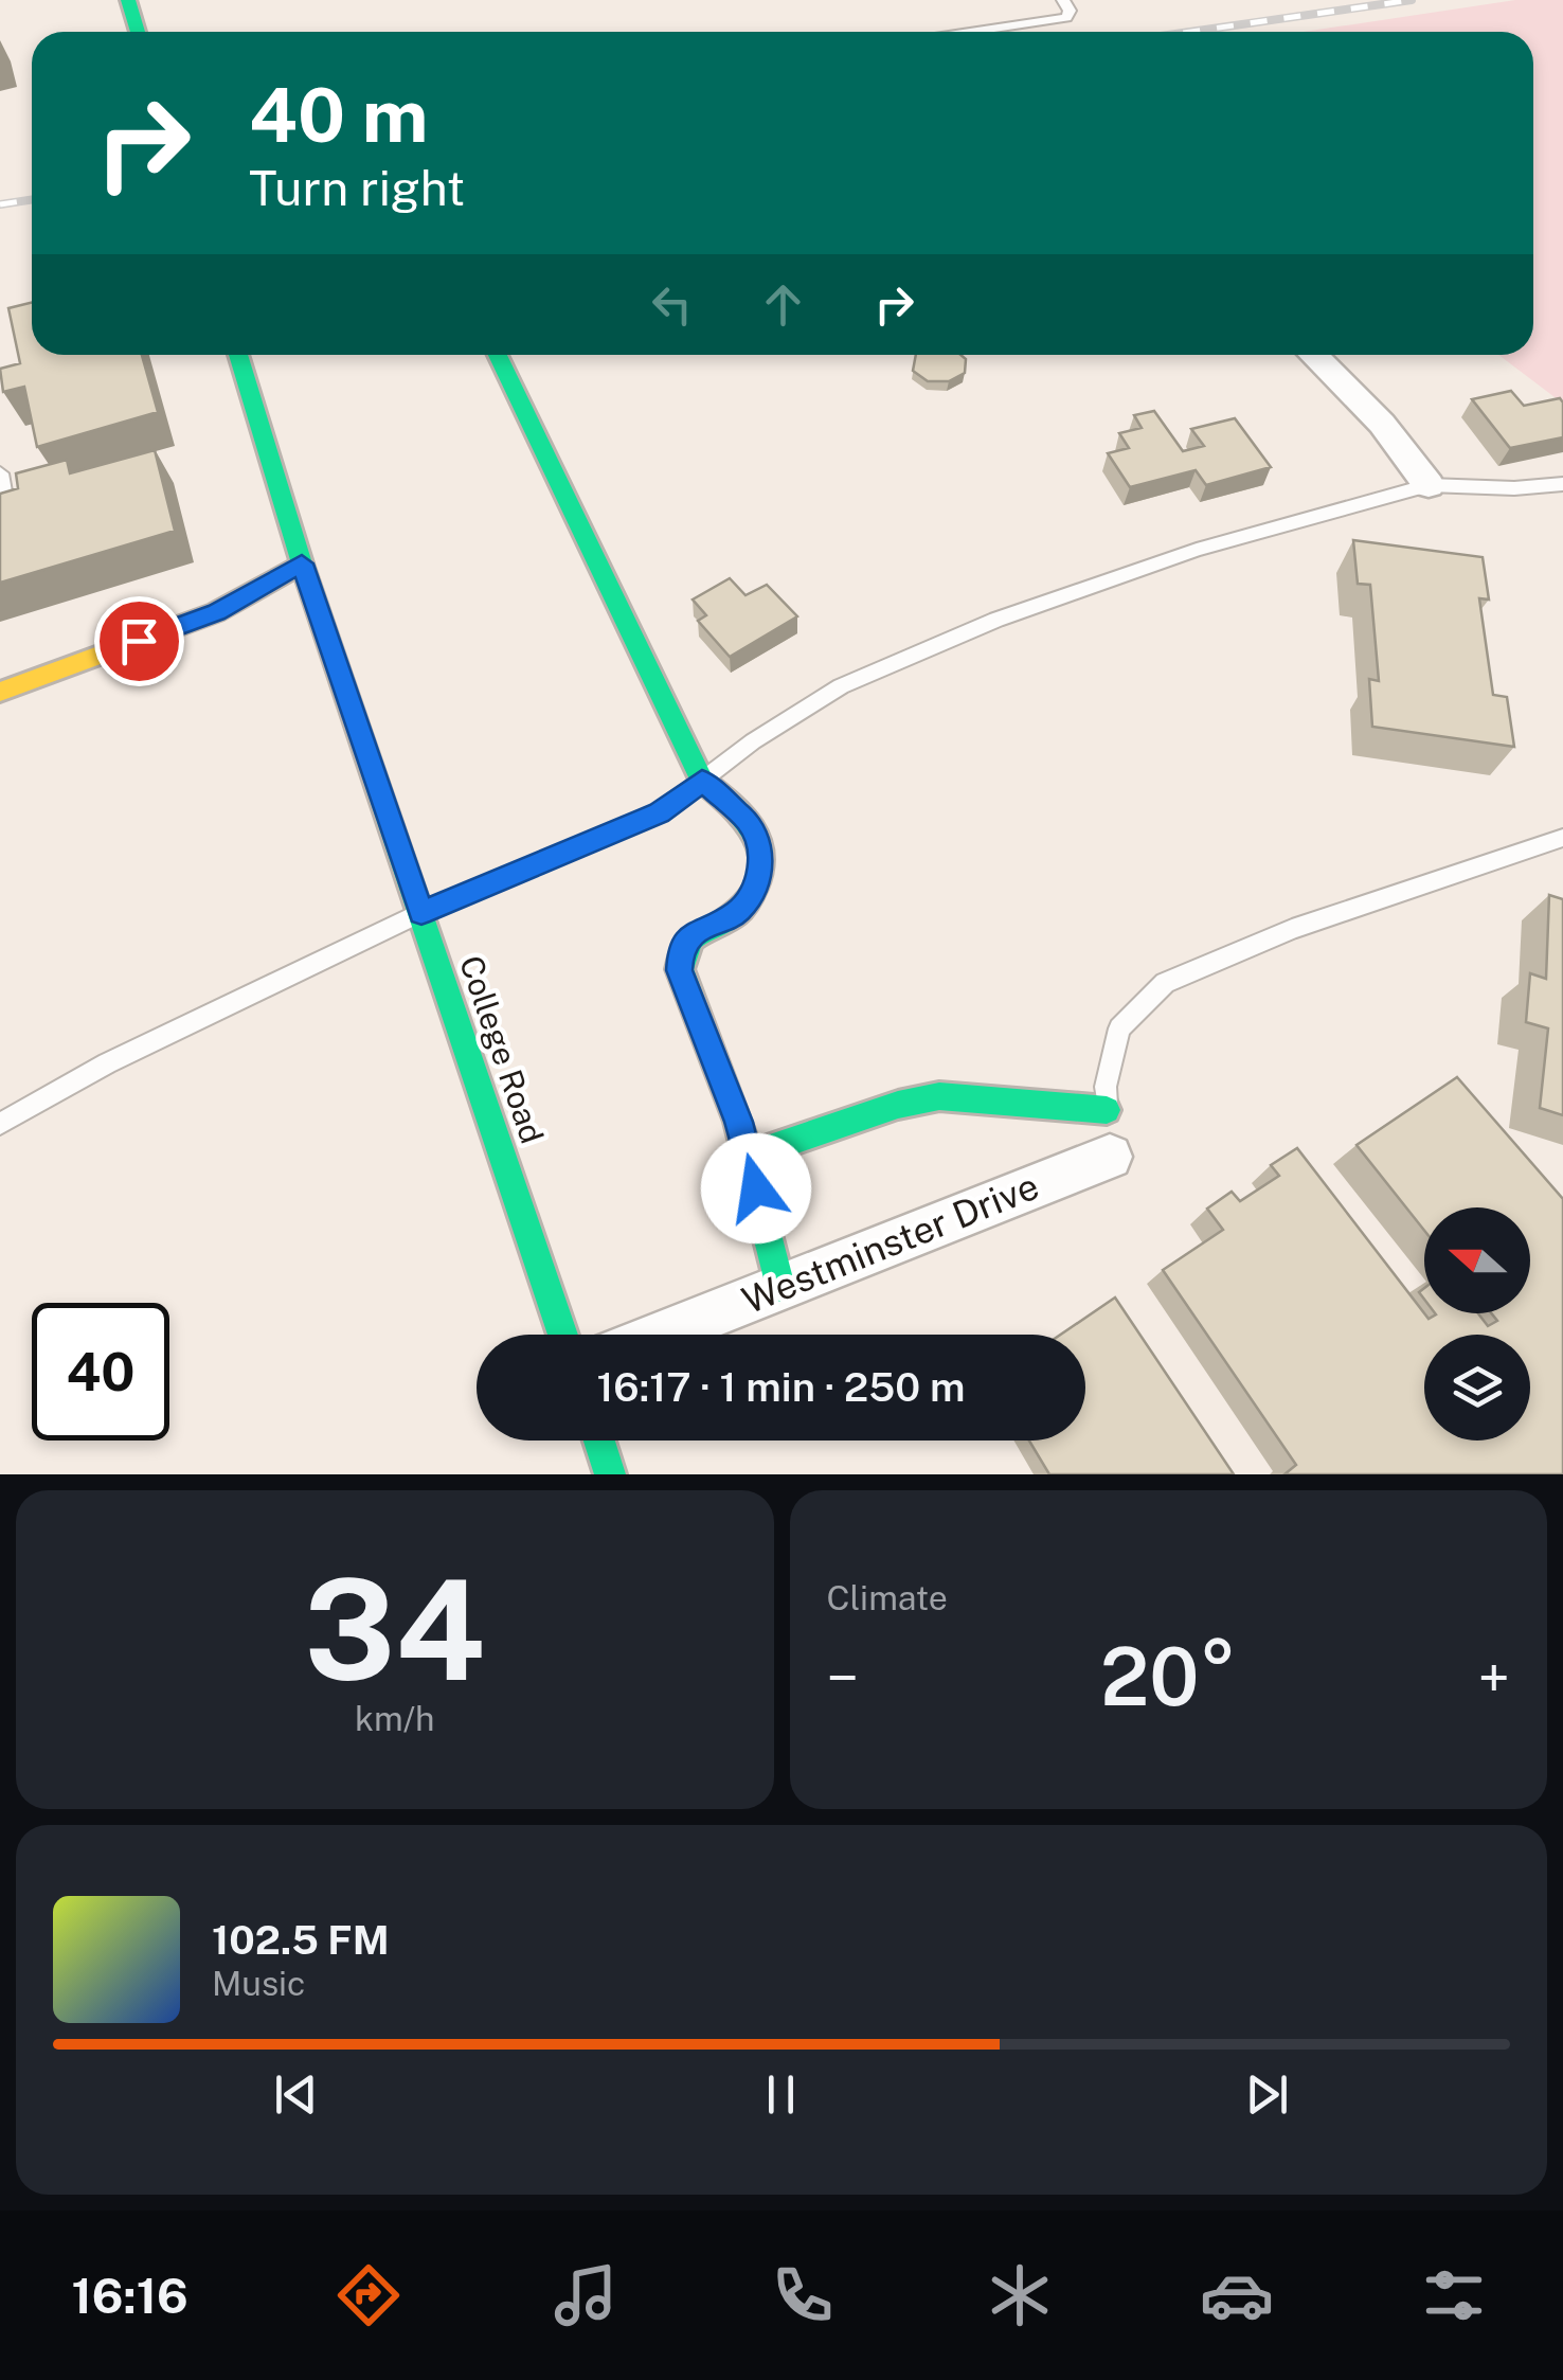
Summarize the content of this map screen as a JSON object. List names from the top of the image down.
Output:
{
  "streets": {
    "street": ["College Road", "Westminster Drive"]
  },
  "north": "left",
  "page": {
    "turn": ["40 m", "Turn right"],
    "limit": "40",
    "trip": "16:17 · 1 min · 250 m",
    "tile": [
      ["34", "km/h"],
      "Climate"
    ],
    "heat": ["−", "20°", "+"],
    "song": ["102.5 FM", "Music"],
    "tabs": "16:16"
  }
}
